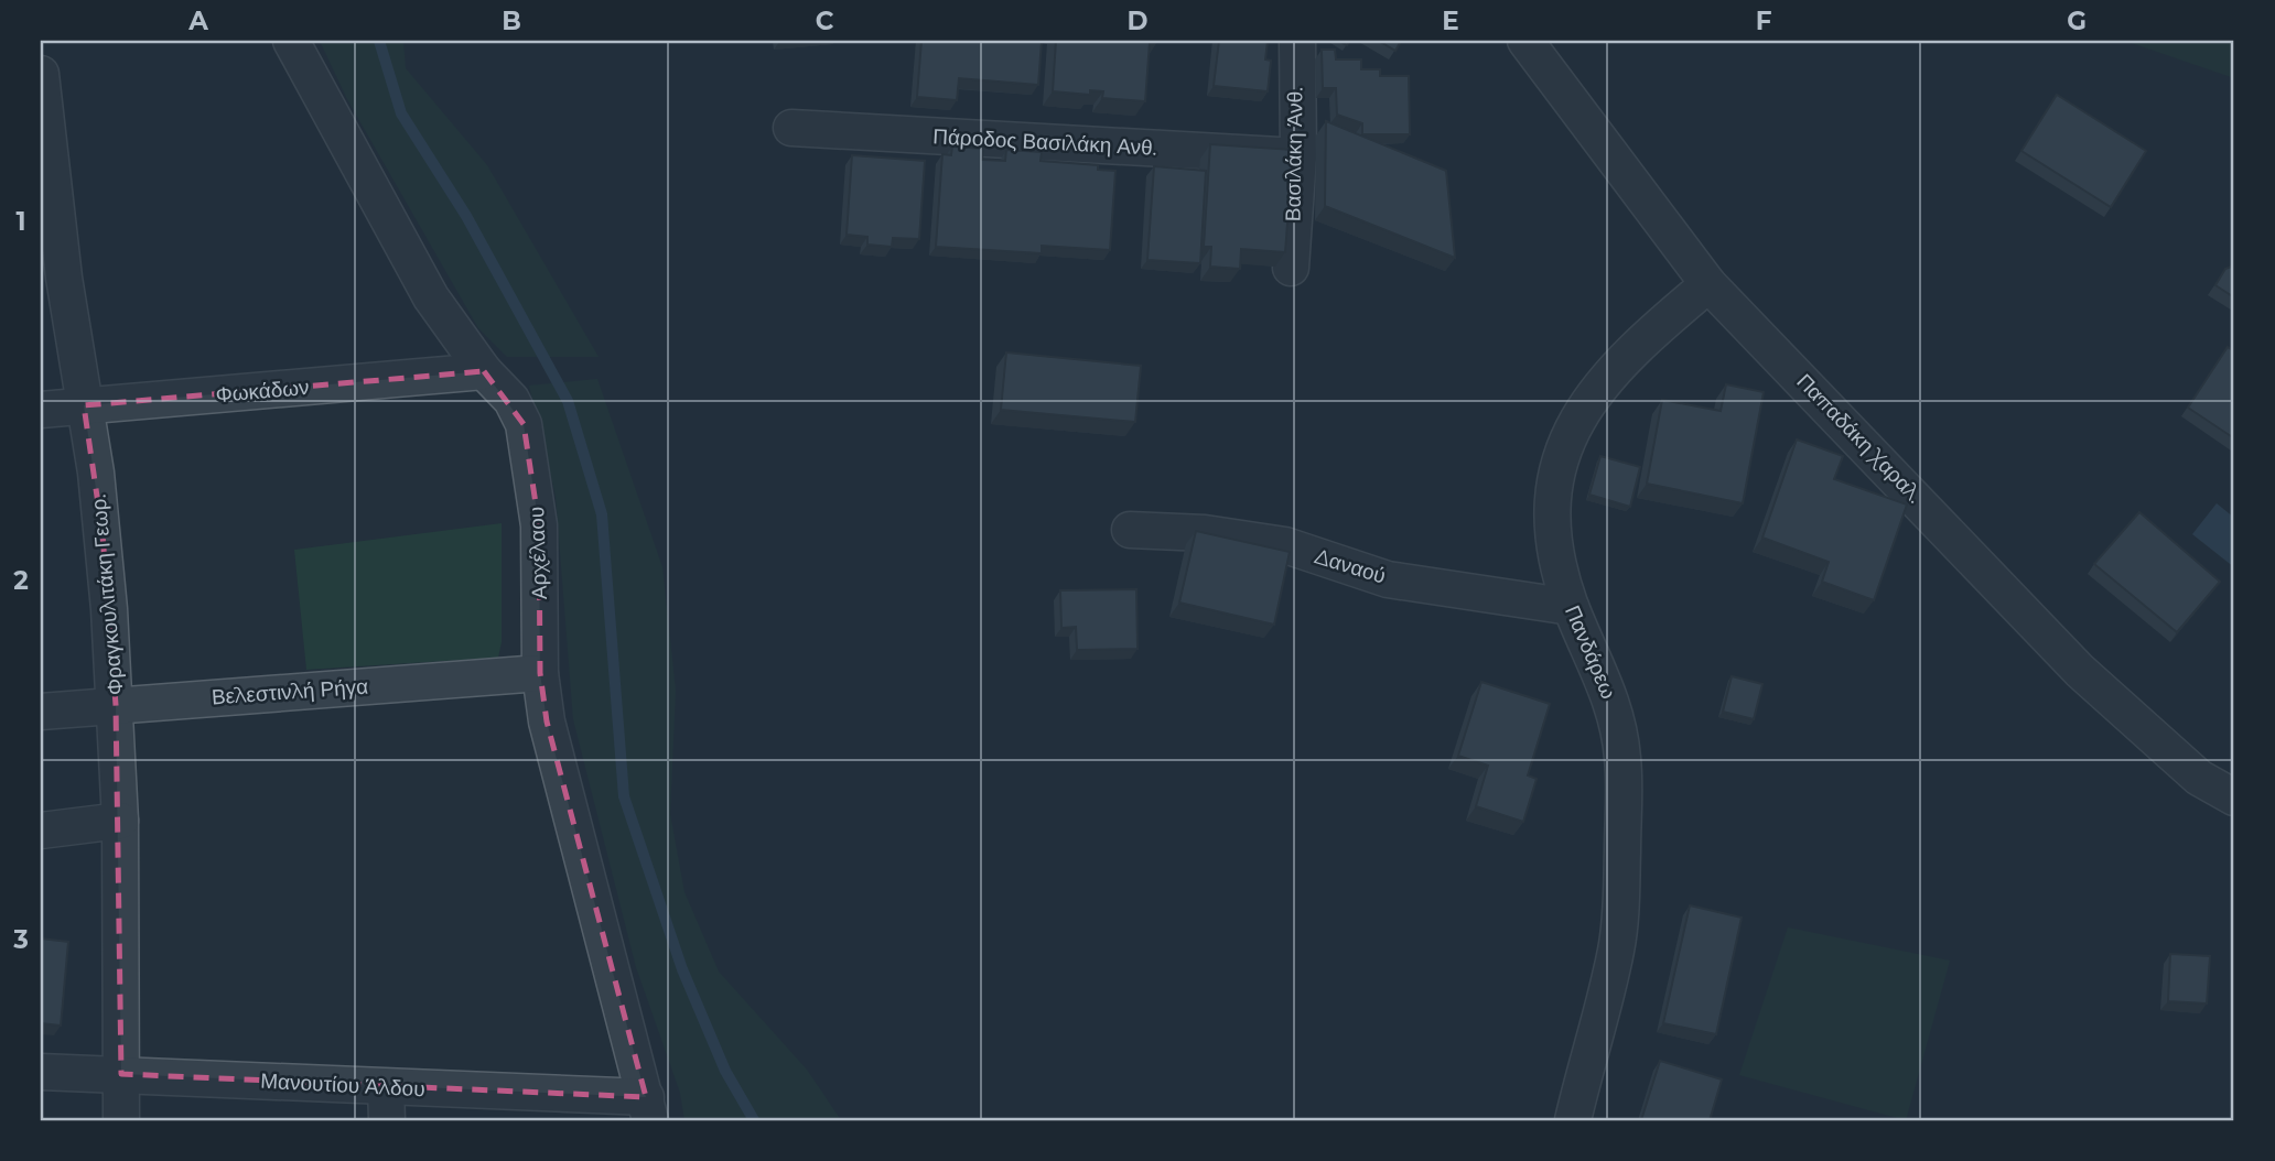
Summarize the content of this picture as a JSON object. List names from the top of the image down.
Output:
{
  "streets": {
    "street": [
      "Πάροδος Βασιλάκη Ανθ.",
      "Βασιλάκη Άνθ.",
      "Φωκάδων",
      "Παπαδάκη Χαραλ.",
      "Αρχέλαου",
      "Δαναού",
      "Φραγκουλιτάκη Γεωρ.",
      "Πανδάρεω",
      "Βελεστινλή Ρήγα",
      "Μανουτίου Άλδου"
    ]
  },
  "crossings": [
    ["Πάροδος Βασιλάκη Ανθ.", "Βασιλάκη Άνθ."],
    ["Φωκάδων", "Αρχέλαου"],
    ["Φωκάδων", "Φραγκουλιτάκη Γεωρ."],
    ["Παπαδάκη Χαραλ.", "Πανδάρεω"],
    ["Αρχέλαου", "Βελεστινλή Ρήγα"],
    ["Αρχέλαου", "Μανουτίου Άλδου"],
    ["Δαναού", "Πανδάρεω"],
    ["Φραγκουλιτάκη Γεωρ.", "Βελεστινλή Ρήγα"],
    ["Φραγκουλιτάκη Γεωρ.", "Μανουτίου Άλδου"]
  ],
  "grid": {
    "columns": [
      "A",
      "B",
      "C",
      "D",
      "E",
      "F",
      "G"
    ],
    "rows": ["1", "2", "3"]
  }
}
